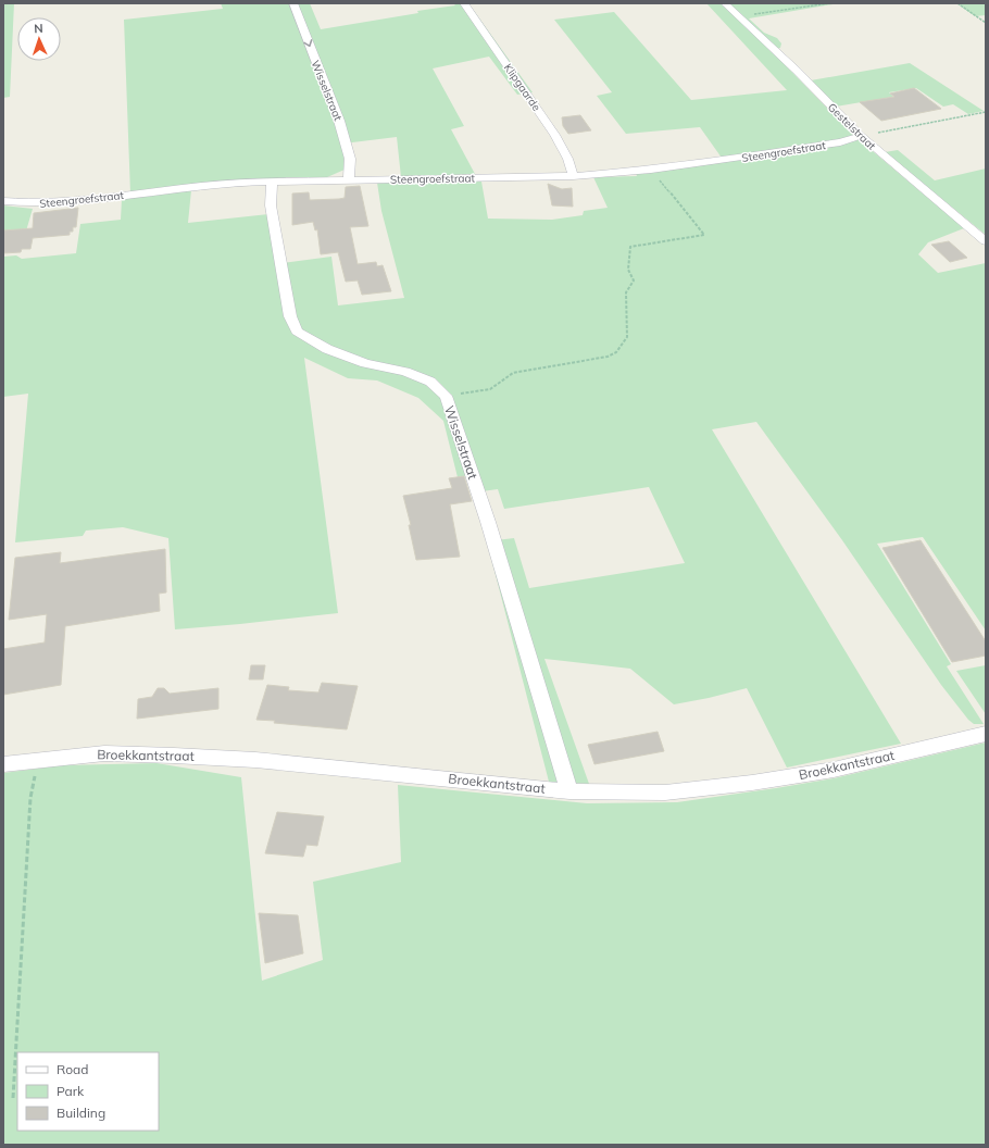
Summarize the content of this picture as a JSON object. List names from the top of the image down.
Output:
{
  "streets": {
    "street": [
      "Klipgaarde",
      "Wisselstraat",
      "Gestelstraat",
      "Steengroefstraat",
      "Broekkantstraat"
    ]
  },
  "crossings": [
    ["Klipgaarde", "Steengroefstraat"],
    ["Wisselstraat", "Steengroefstraat"],
    ["Wisselstraat", "Broekkantstraat"],
    ["Gestelstraat", "Steengroefstraat"]
  ],
  "legend": ["Road", "Park", "Building"],
  "north": "top"
}
